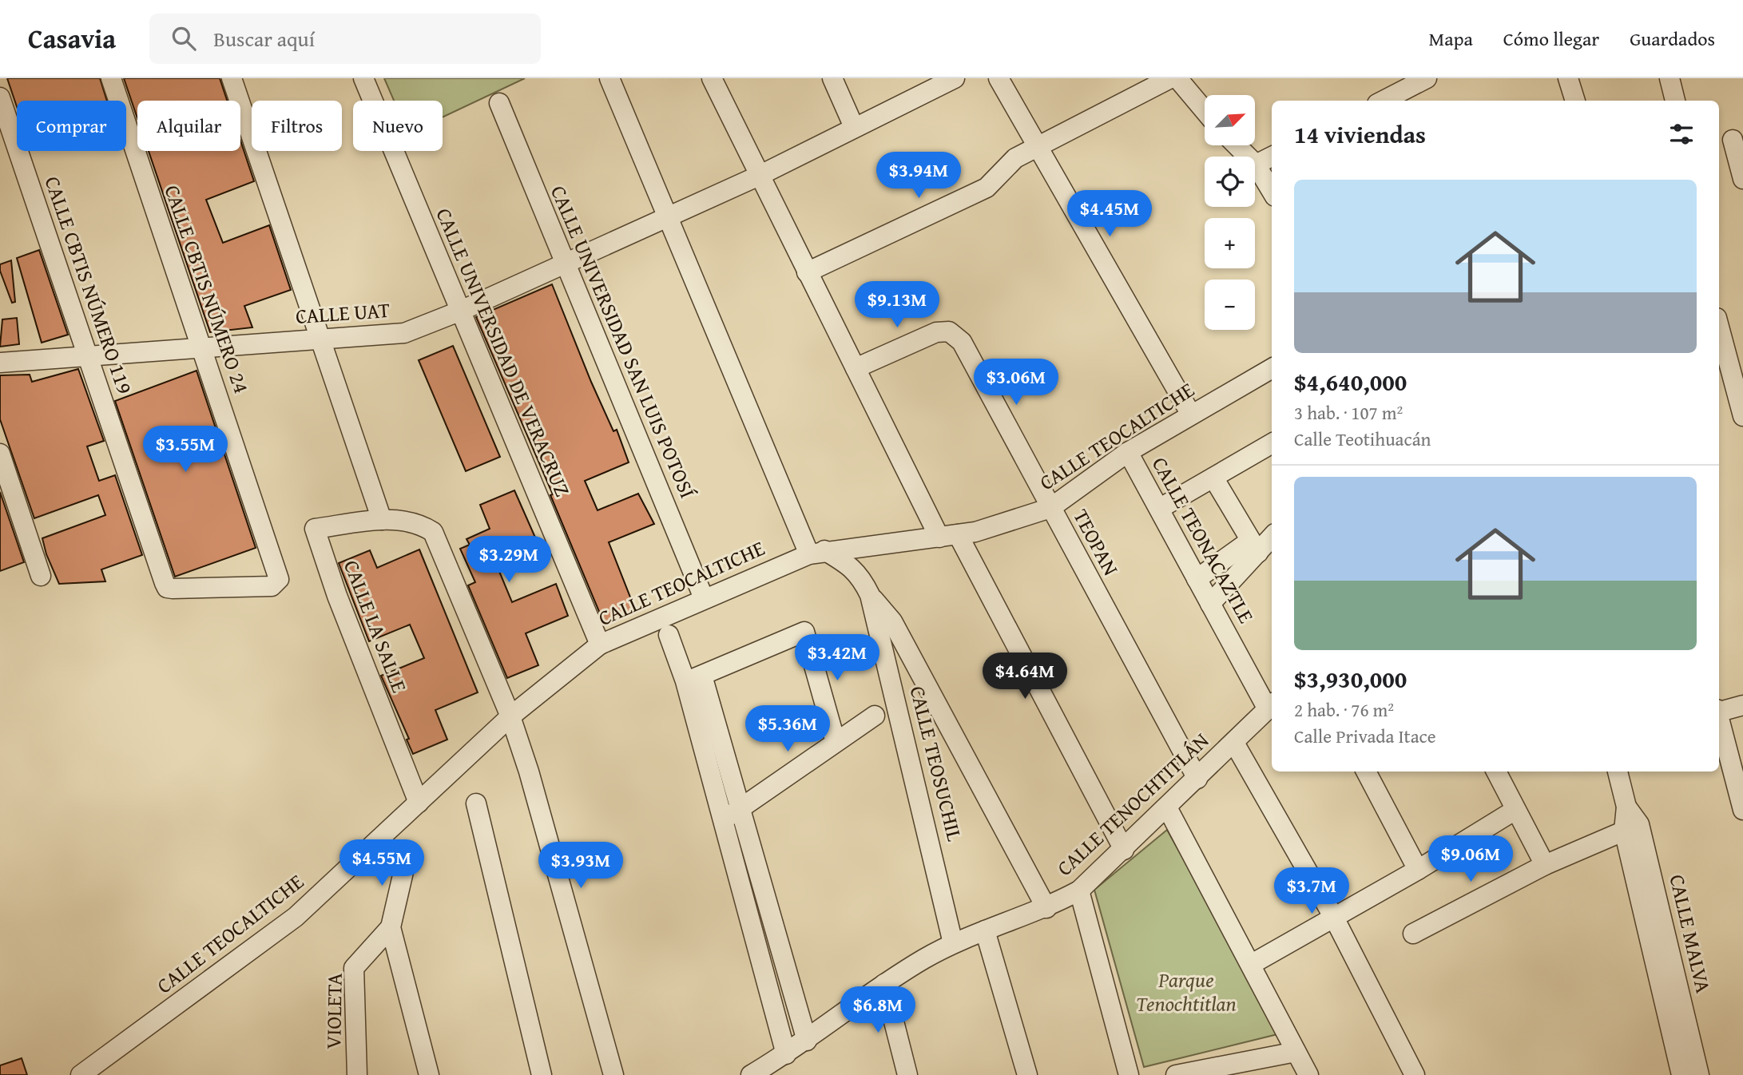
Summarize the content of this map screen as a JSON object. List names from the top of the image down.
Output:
{
  "streets": {
    "street": [
      "CALLE CBTIS NÚMERO 119",
      "CALLE CBTIS NÚMERO 24",
      "CALLE UAT",
      "CALLE UNIVERSIDAD SAN LUIS POTOSÍ",
      "CALLE UNIVERSIDAD DE VERACRUZ",
      "CALLE TEOCALTICHE",
      "CALLE TEONACAZTLE",
      "TEOPAN",
      "CALLE LA SALLE",
      "CALLE TEOSUCHIL",
      "CALLE TENOCHTITLÁN",
      "CALLE MALVA",
      "VIOLETA"
    ]
  },
  "crossings": [
    ["CALLE CBTIS NÚMERO 119", "CALLE CBTIS NÚMERO 24"],
    ["CALLE CBTIS NÚMERO 119", "CALLE UAT"],
    ["CALLE CBTIS NÚMERO 24", "CALLE UAT"],
    ["CALLE UAT", "CALLE UNIVERSIDAD SAN LUIS POTOSÍ"],
    ["CALLE UAT", "CALLE UNIVERSIDAD DE VERACRUZ"],
    ["CALLE UNIVERSIDAD SAN LUIS POTOSÍ", "CALLE TEOCALTICHE"],
    ["CALLE UNIVERSIDAD DE VERACRUZ", "CALLE TEOCALTICHE"],
    ["CALLE TEOCALTICHE", "CALLE TEONACAZTLE"],
    ["CALLE TEOCALTICHE", "TEOPAN"],
    ["CALLE TEOCALTICHE", "CALLE LA SALLE"],
    ["CALLE TEOCALTICHE", "CALLE TEOSUCHIL"],
    ["CALLE TEONACAZTLE", "CALLE TENOCHTITLÁN"],
    ["TEOPAN", "CALLE TENOCHTITLÁN"],
    ["CALLE TEOSUCHIL", "CALLE TENOCHTITLÁN"]
  ],
  "parks": ["Parque Tenochtitlan"],
  "north": "top right",
  "page": {
    "header": "Casavia",
    "search": "Buscar aquí",
    "nav": ["Mapa", "Cómo llegar", "Guardados"],
    "map_buttons": ["+", "−"],
    "chip": [
      "Comprar",
      "Alquilar",
      "Filtros",
      "Nuevo"
    ],
    "heading": "14 viviendas",
    "price": [
      "$3.94M",
      "$4.45M",
      "$9.13M",
      "$3.06M",
      "$3.55M",
      "$3.29M",
      "$3.42M",
      "$4.64M",
      "$5.36M",
      "$9.06M",
      "$4.55M",
      "$3.93M",
      "$3.7M",
      "$6.8M"
    ],
    "list": [
      {
        "name": "$4,640,000",
        "note": "3 hab. · 107 m² · Calle Teotihuacán"
      },
      {
        "name": "$3,930,000",
        "note": "2 hab. · 76 m² · Calle Privada Itace"
      }
    ]
  }
}
